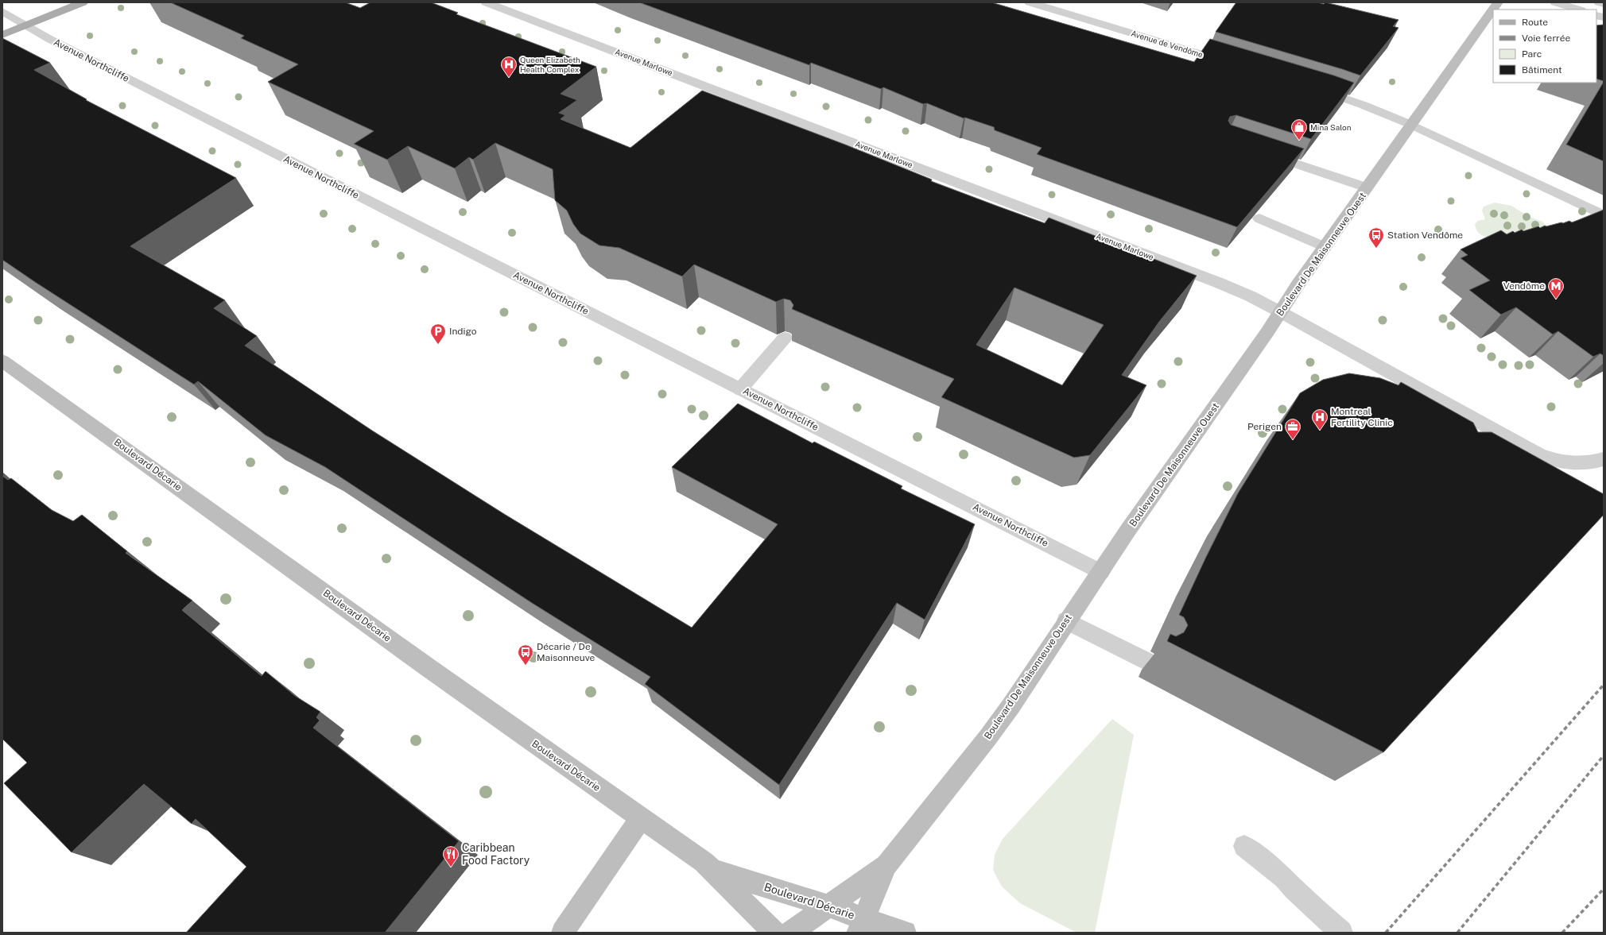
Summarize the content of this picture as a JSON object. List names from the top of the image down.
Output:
{
  "streets": {
    "main road": ["Boulevard De Maisonneuve Ouest", "Boulevard Décarie"],
    "street": ["Avenue de Vendôme", "Avenue Northcliffe", "Avenue Marlowe"]
  },
  "crossings": [
    ["Avenue Northcliffe", "Boulevard De Maisonneuve Ouest"],
    ["Avenue Marlowe", "Boulevard De Maisonneuve Ouest"],
    ["Boulevard De Maisonneuve Ouest", "Boulevard Décarie"]
  ],
  "places": {
    "hospital": ["Queen Elizabeth Health Complex", "Montreal Fertility Clinic"],
    "shop": ["Mina Salon"],
    "bus stop": ["Station Vendôme", "Décarie / De Maisonneuve"],
    "metro station": ["Vendôme"],
    "parking": ["Indigo"],
    "office": ["Perigen"],
    "restaurant": ["Caribbean Food Factory"]
  },
  "legend": [
    "Route",
    "Voie ferrée",
    "Parc",
    "Bâtiment"
  ]
}
